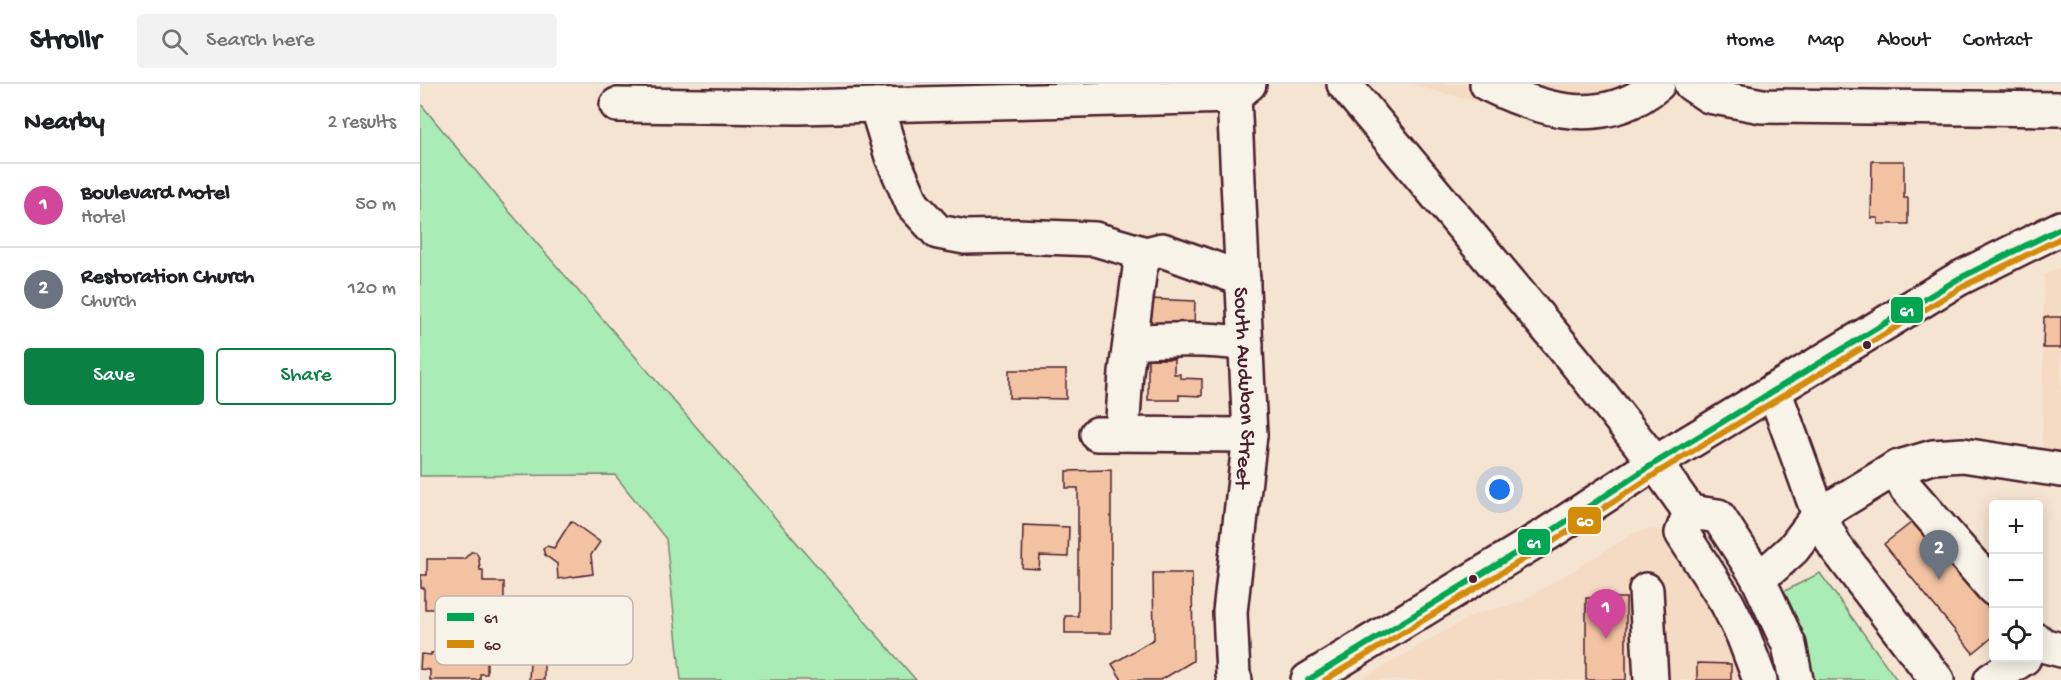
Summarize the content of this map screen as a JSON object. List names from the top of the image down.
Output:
{
  "streets": {
    "street": ["South Audubon Street"]
  },
  "lines": ["transit line 61", "transit line 60"],
  "legend": ["61", "60"],
  "page": {
    "header": "Strollr",
    "search": "Search here",
    "nav": [
      "Home",
      "Map",
      "About",
      "Contact"
    ],
    "heading": ["Nearby", "2 results"],
    "list": [
      {
        "mark": "1",
        "name": "Boulevard Motel",
        "note": "Hotel",
        "value": "50 m"
      },
      {
        "mark": "2",
        "name": "Restoration Church",
        "note": "Church",
        "value": "120 m"
      }
    ],
    "buttons": ["Save", "Share"],
    "map_buttons": ["+", "−"],
    "pins": ["2", "1"]
  }
}
